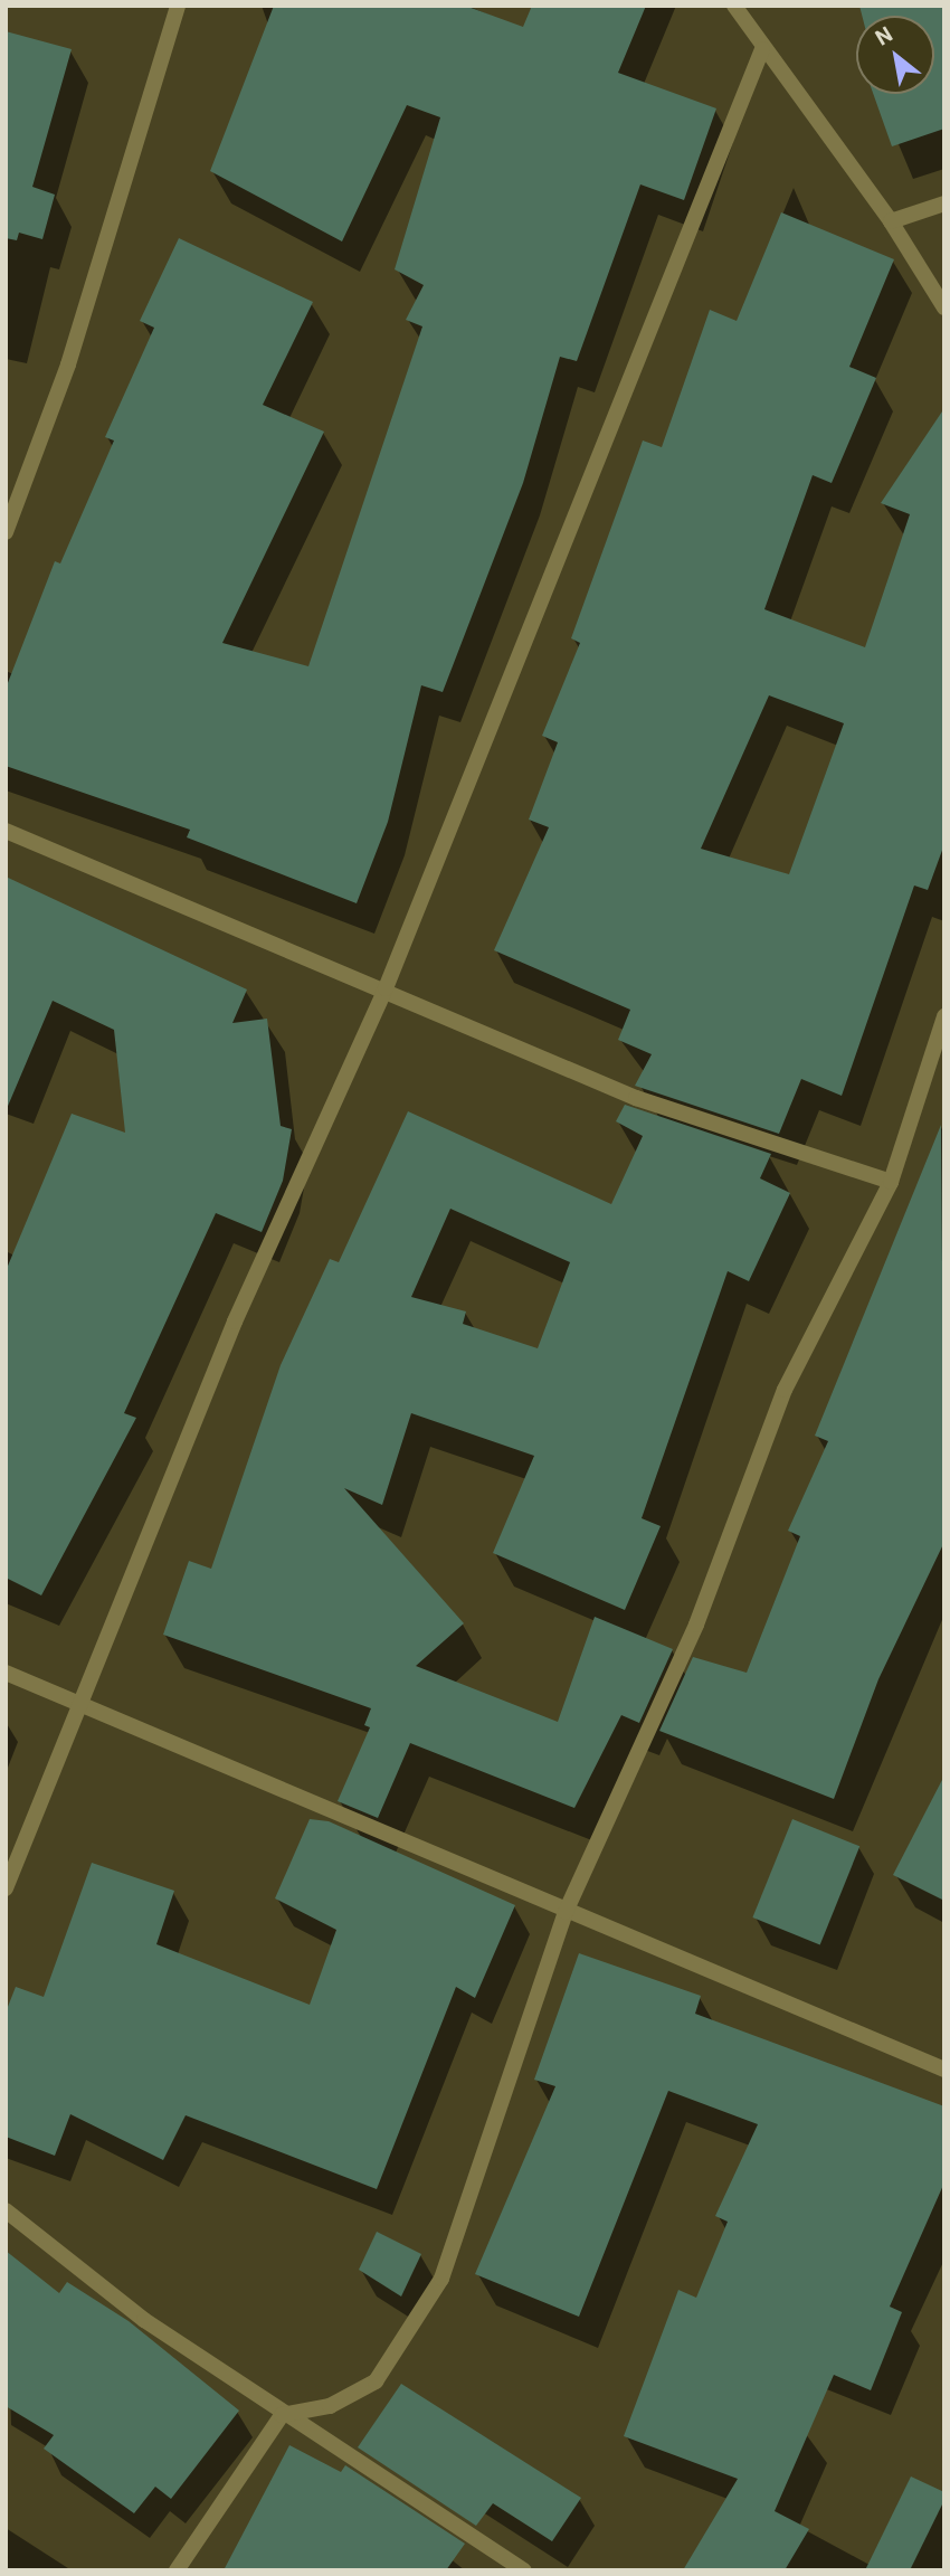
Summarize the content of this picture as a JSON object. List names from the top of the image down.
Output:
{
  "north": "top left"
}
